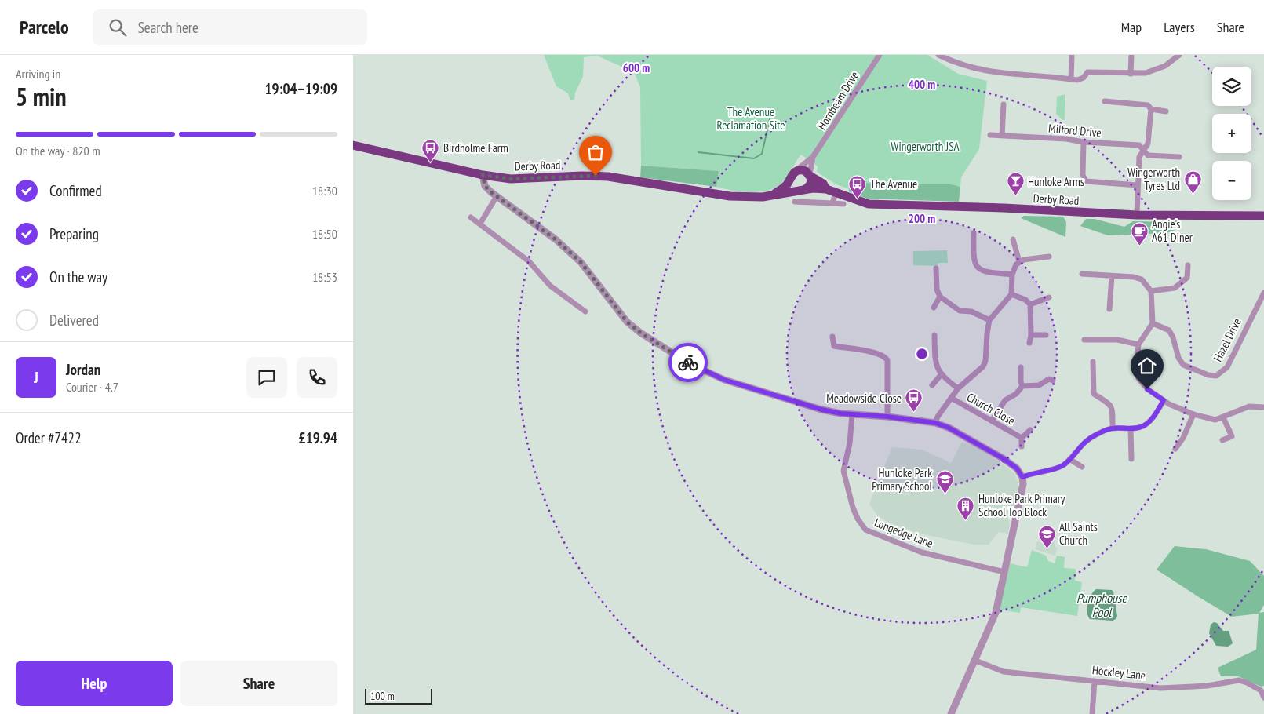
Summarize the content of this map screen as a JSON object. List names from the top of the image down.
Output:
{
  "streets": {
    "highway": ["Derby Road"],
    "street": [
      "Hornbeam Drive",
      "Milford Drive",
      "Hazel Drive",
      "Church Close",
      "Longedge Lane",
      "Hockley Lane"
    ]
  },
  "crossings": [
    ["Hornbeam Drive", "Derby Road"]
  ],
  "water": ["Pumphouse Pool"],
  "parks": ["The Avenue Reclamation Site", "Wingerworth JSA"],
  "places": {
    "bus stop": ["Birdholme Farm", "The Avenue", "Meadowside Close"],
    "shop": ["Wingerworth Tyres Ltd"],
    "bar": ["Hunloke Arms"],
    "cafe": ["Angie's A61 Diner"],
    "school or university": ["Hunloke Park Primary School", "All Saints Church"],
    "building": ["Hunloke Park Primary School Top Block"]
  },
  "scale_bar": "100 m",
  "page": {
    "header": "Parcelo",
    "search": "Search here",
    "nav": ["Map", "Layers", "Share"],
    "heading": ["5 min", "Arriving in", "19:04–19:09"],
    "panel": [
      "Jordan",
      "Courier · 4.7",
      "Order #7422",
      "£19.94"
    ],
    "map_buttons": ["+", "−"],
    "bar": "On the way · 820 m",
    "list": [
      ["Confirmed", "18:30"],
      ["Preparing", "18:50"],
      ["On the way", "18:53"],
      "Delivered"
    ],
    "round": "J",
    "buttons": ["Help", "Share"],
    "scale": "100 m"
  },
  "rings": ["600 m", "400 m", "200 m"]
}
